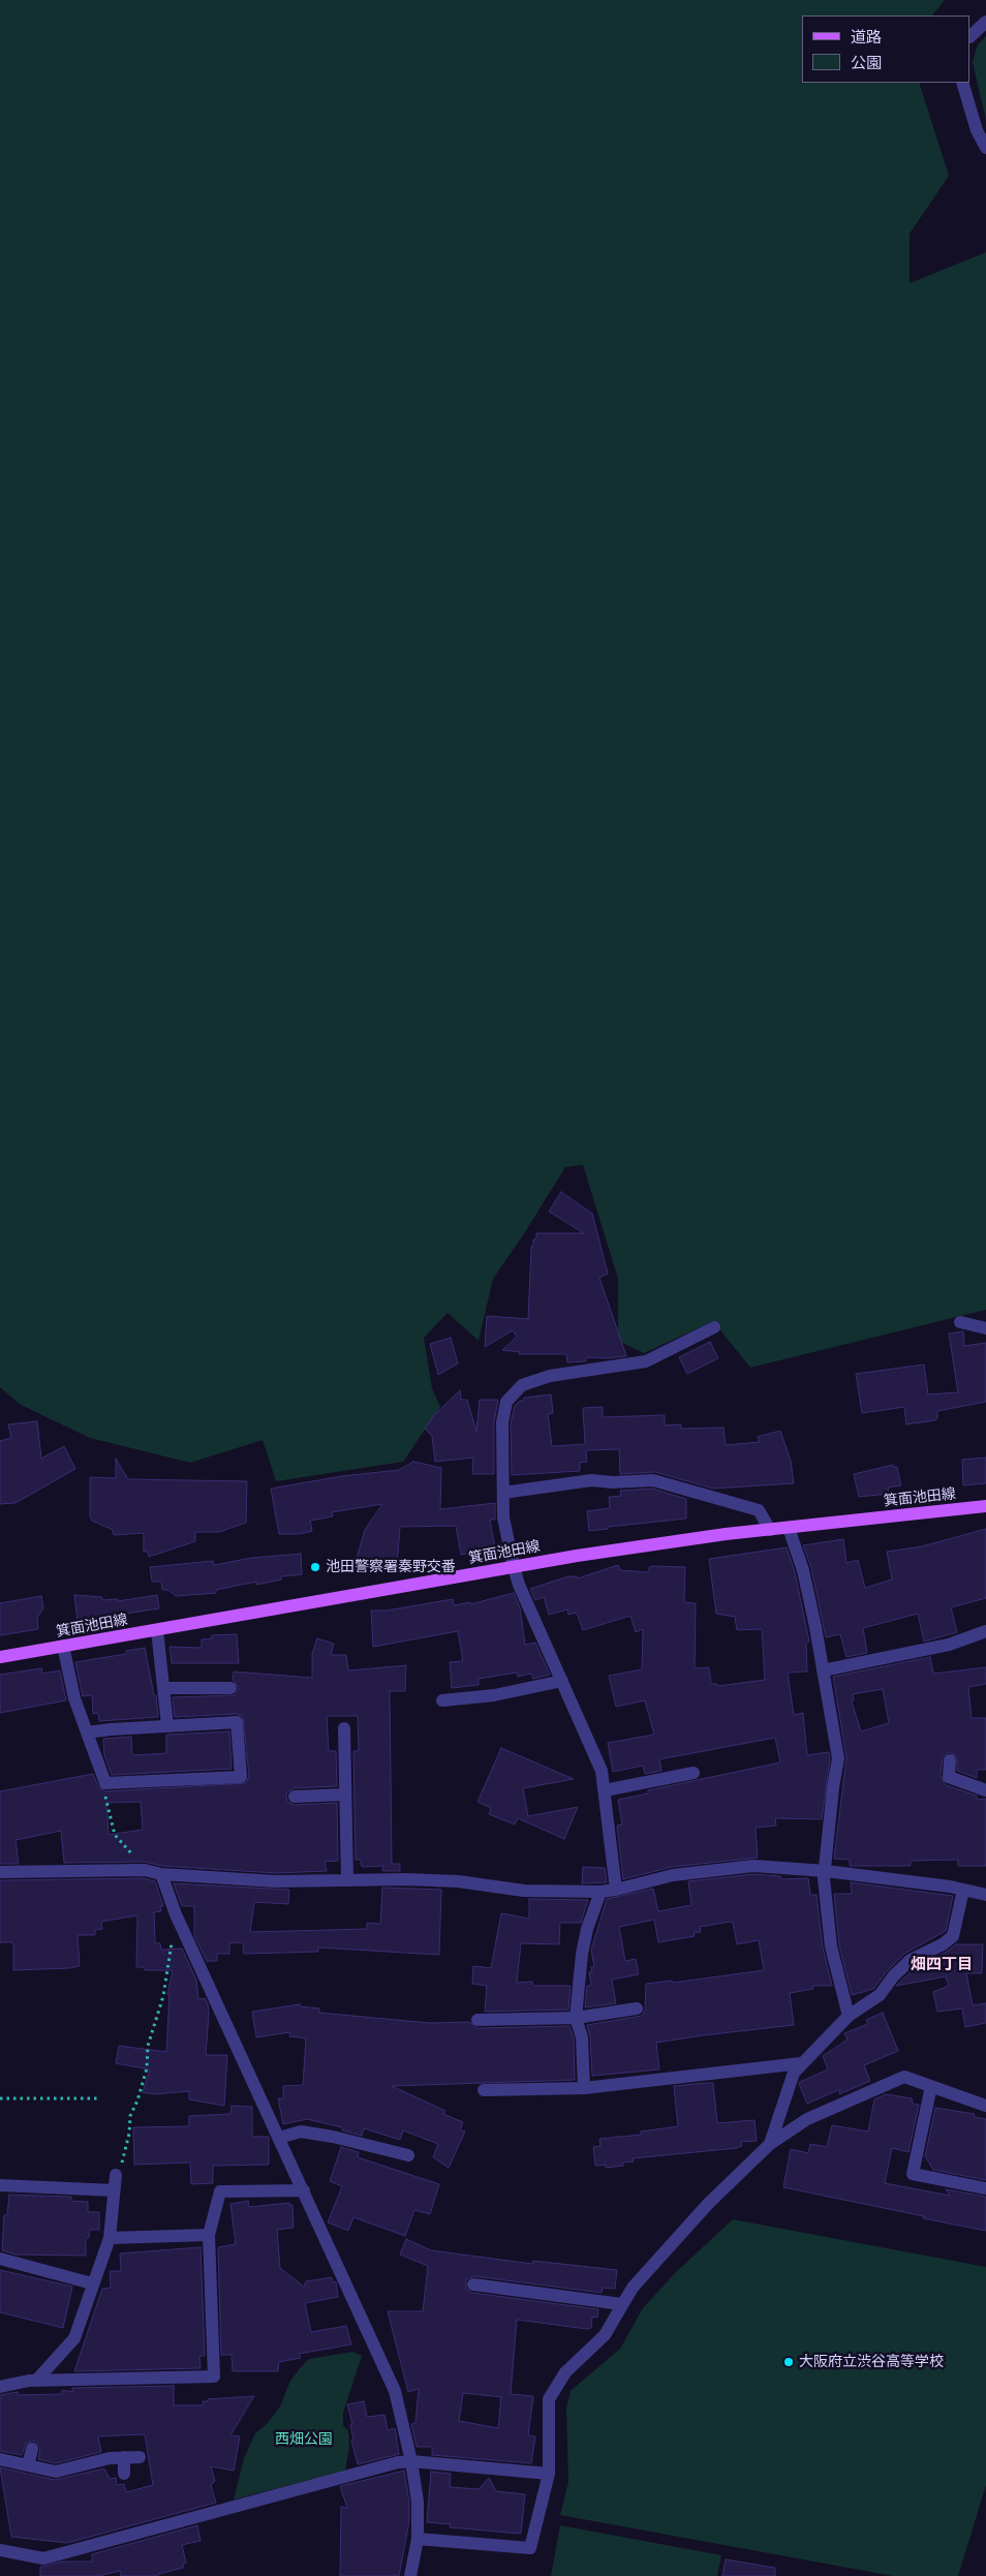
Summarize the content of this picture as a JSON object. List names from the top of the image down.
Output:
{
  "streets": {
    "main road": ["箕面池田線"]
  },
  "districts": ["畑四丁目"],
  "parks": ["西畑公園"],
  "places": ["池田警察署秦野交番", "大阪府立渋谷高等学校"],
  "legend": ["道路", "公園"]
}
